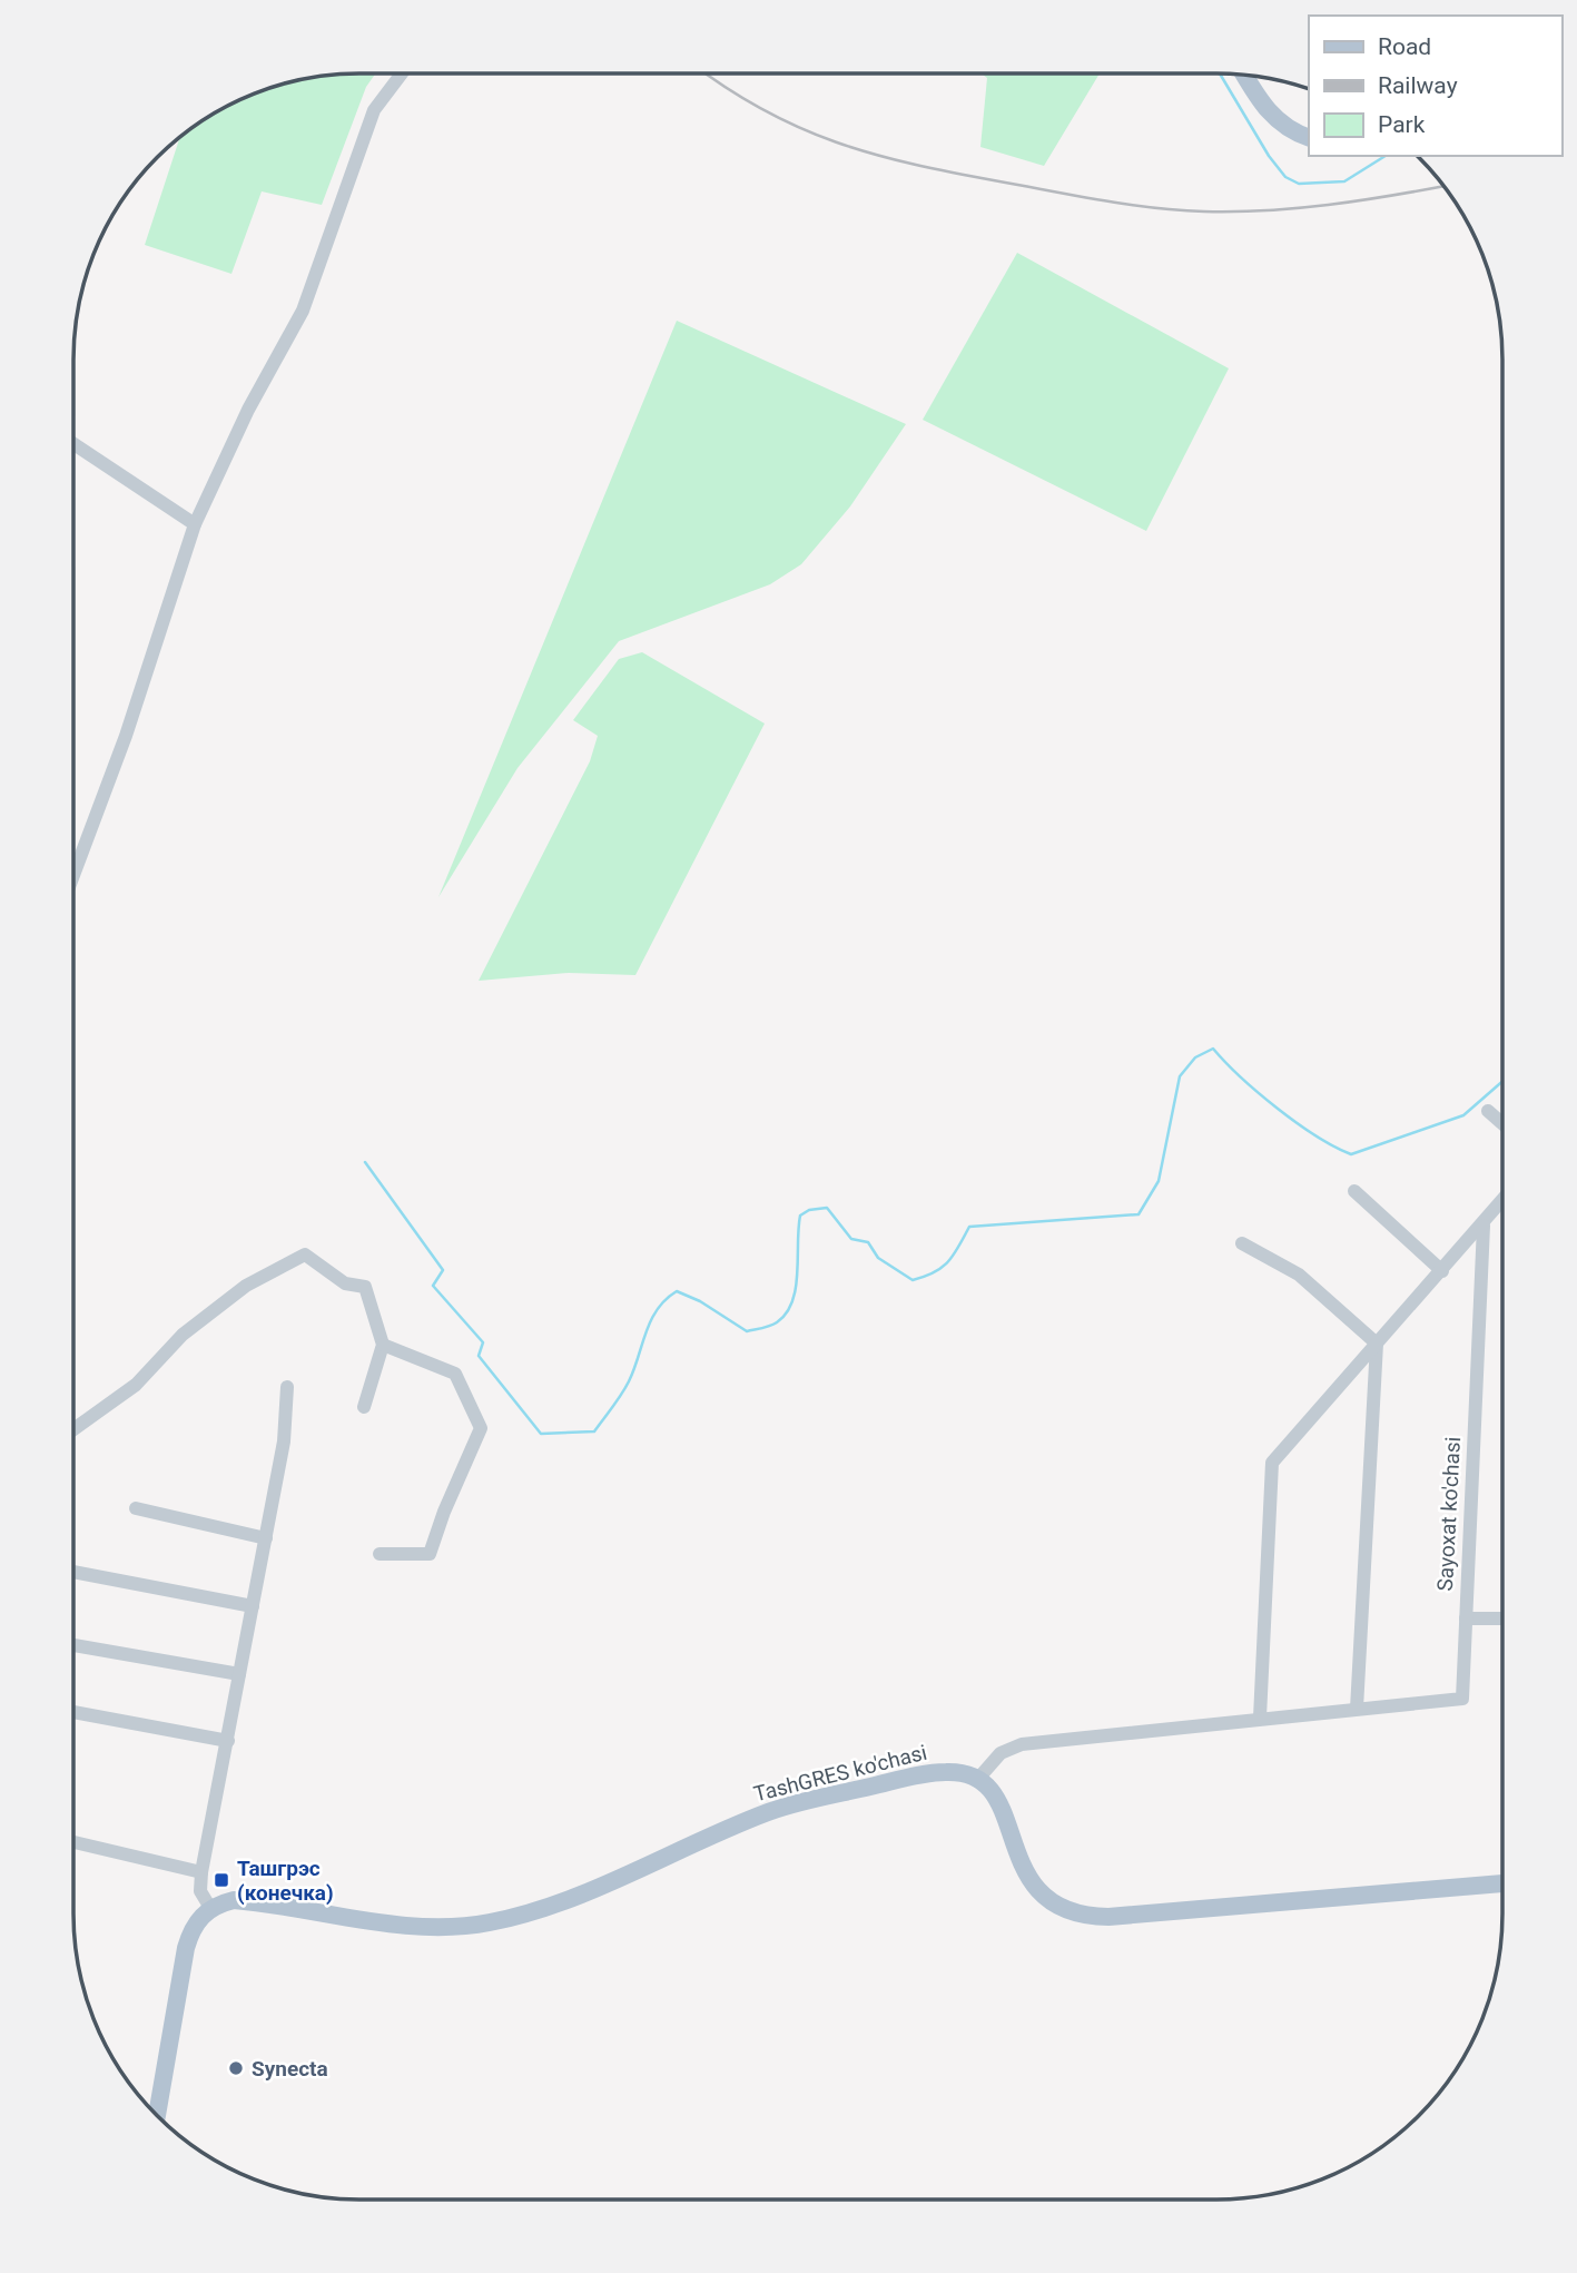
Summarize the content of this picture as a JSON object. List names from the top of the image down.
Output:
{
  "streets": {
    "main road": ["TashGRES ko'chasi"],
    "street": ["Sayoxat ko'chasi"]
  },
  "crossings": [
    ["Sayoxat ko'chasi", "TashGRES ko'chasi"]
  ],
  "places": {
    "transit": ["Ташгрэс (конечка)"],
    "other": ["Synecta"]
  },
  "legend": ["Road", "Railway", "Park"]
}
